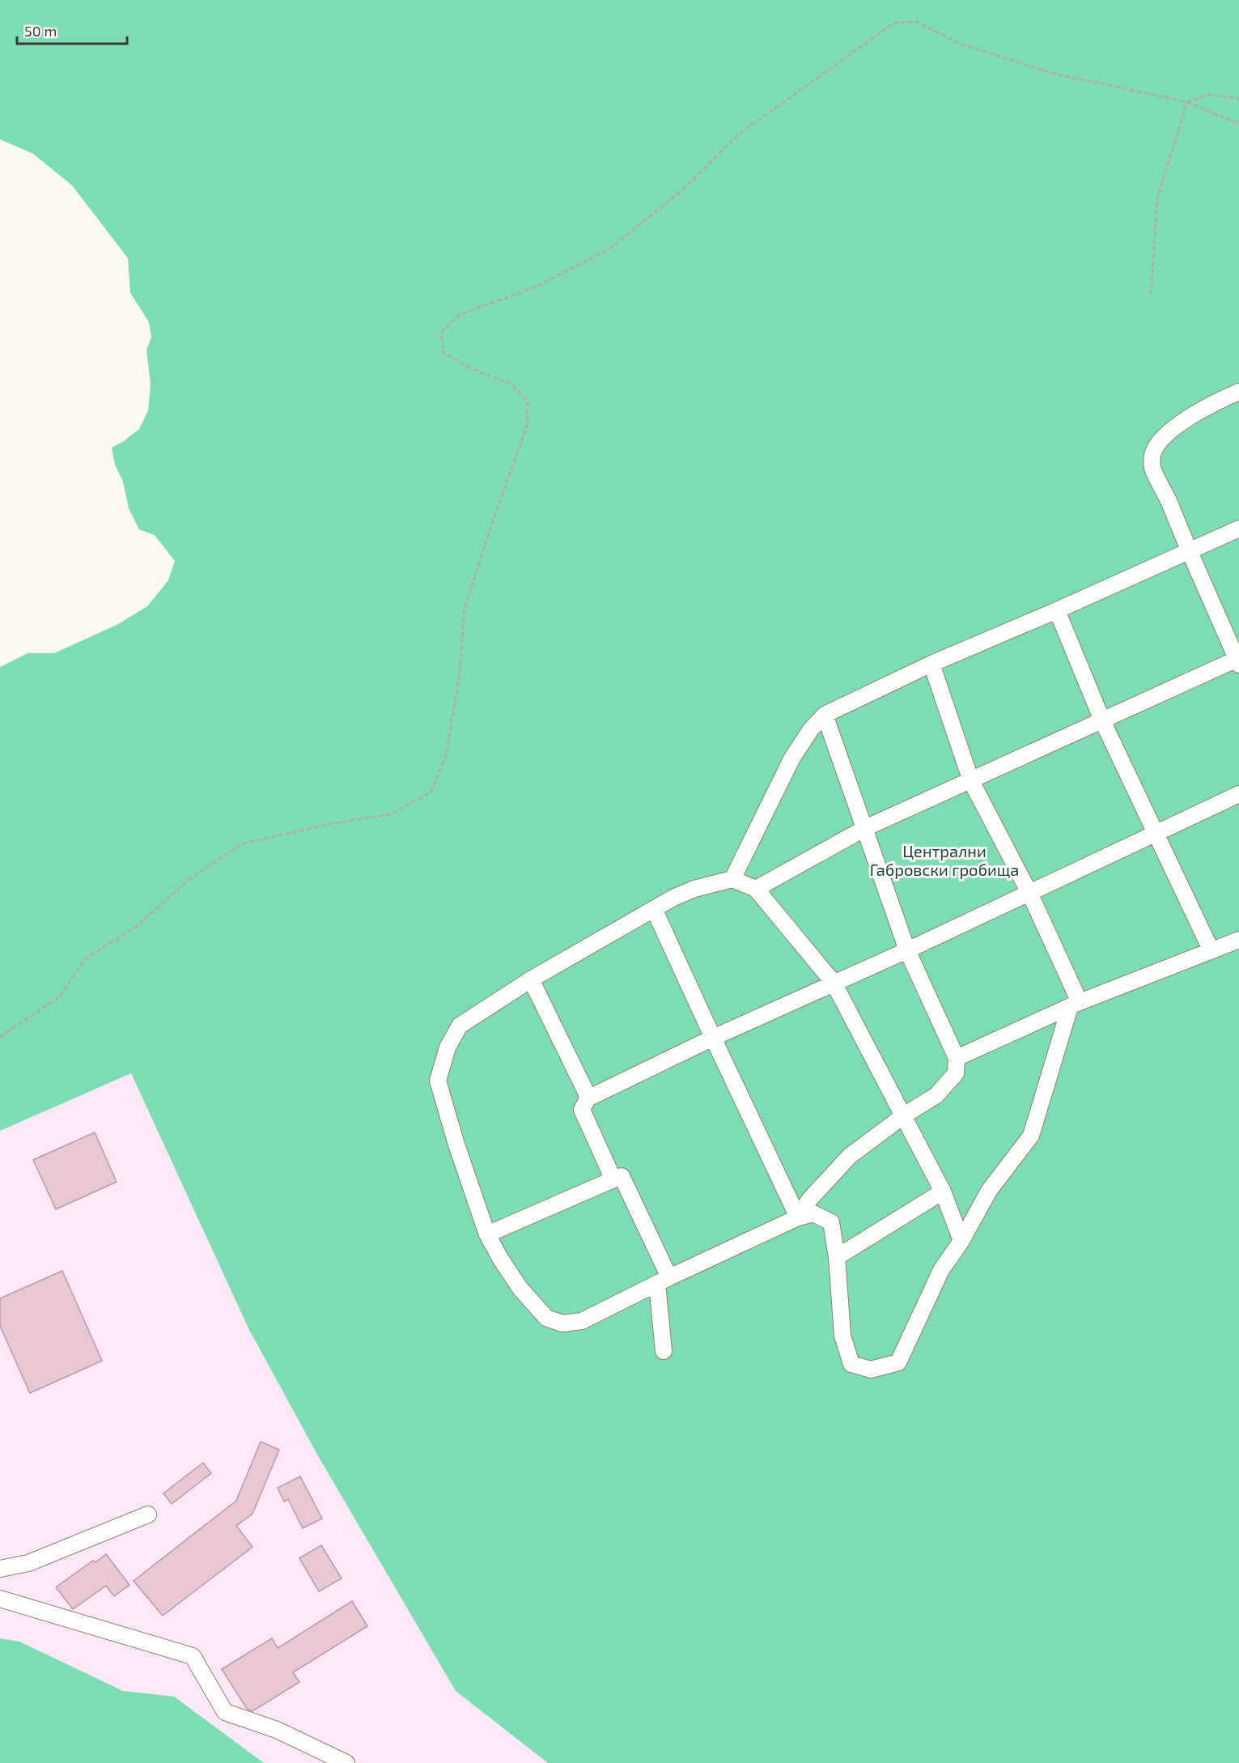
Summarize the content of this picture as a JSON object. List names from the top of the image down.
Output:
{
  "parks": ["Централни Габровски гробища"],
  "scale_bar": "50 m"
}
